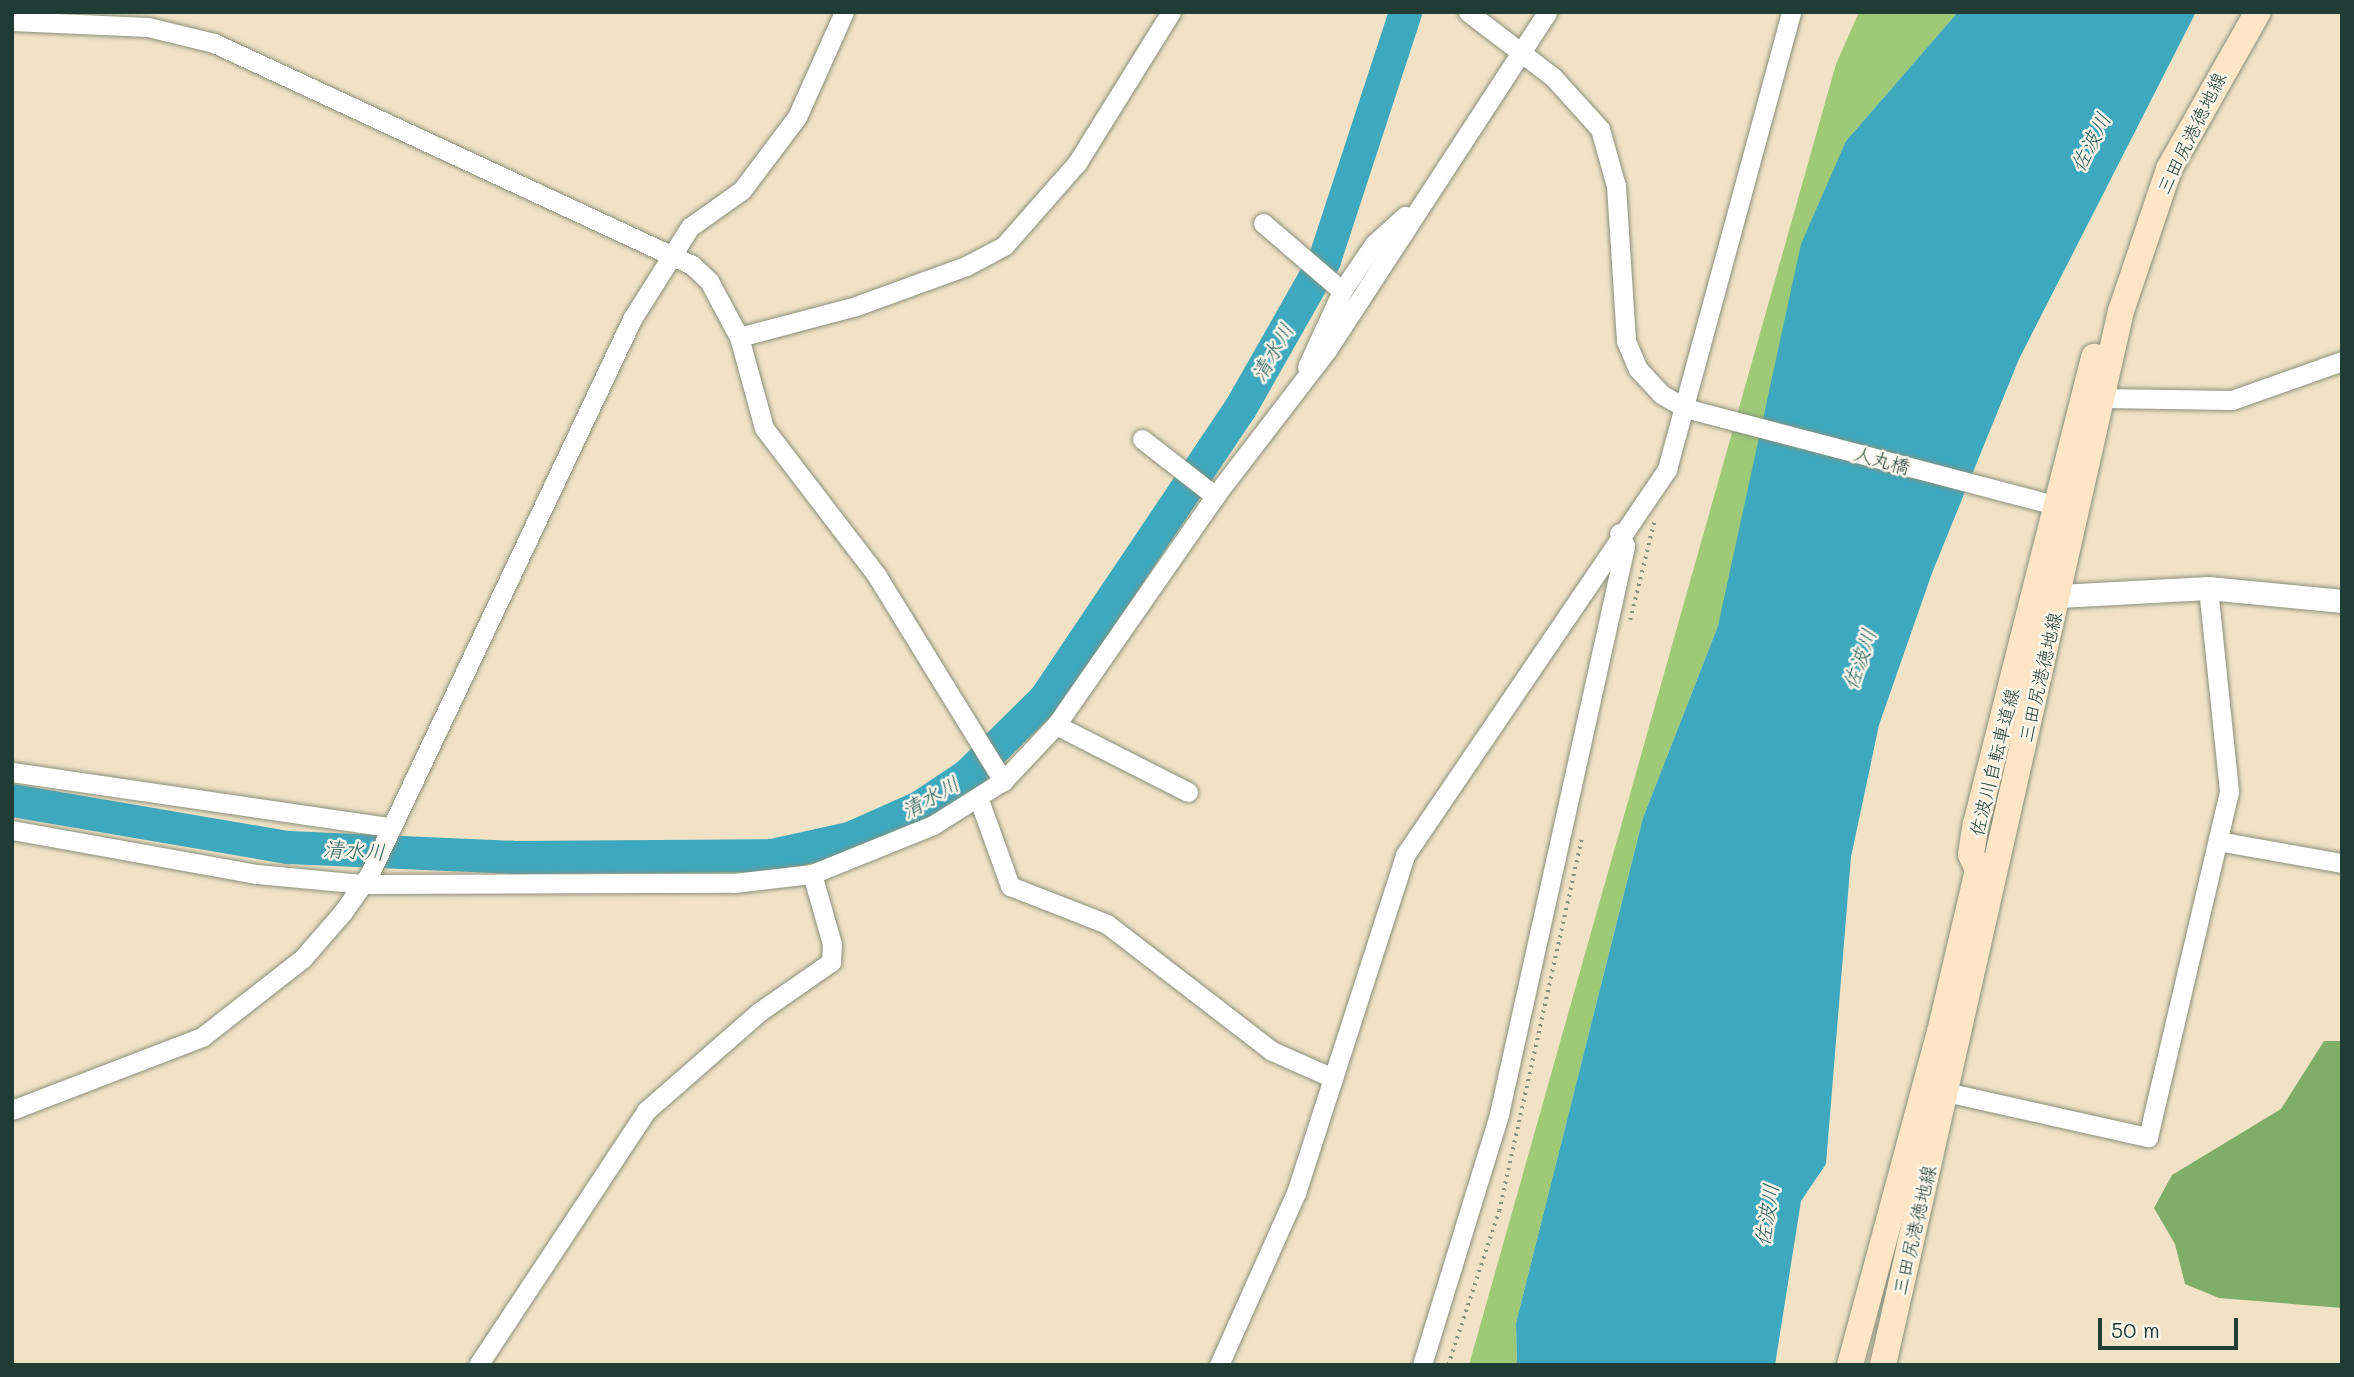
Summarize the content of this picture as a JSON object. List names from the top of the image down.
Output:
{
  "streets": {
    "main road": ["三田尻港徳地線", "佐波川自転車道線"],
    "street": ["人丸橋"]
  },
  "crossings": [
    ["三田尻港徳地線", "佐波川自転車道線"],
    ["人丸橋", "佐波川自転車道線"]
  ],
  "water": ["佐波川", "清水川"],
  "scale_bar": "50 m"
}
